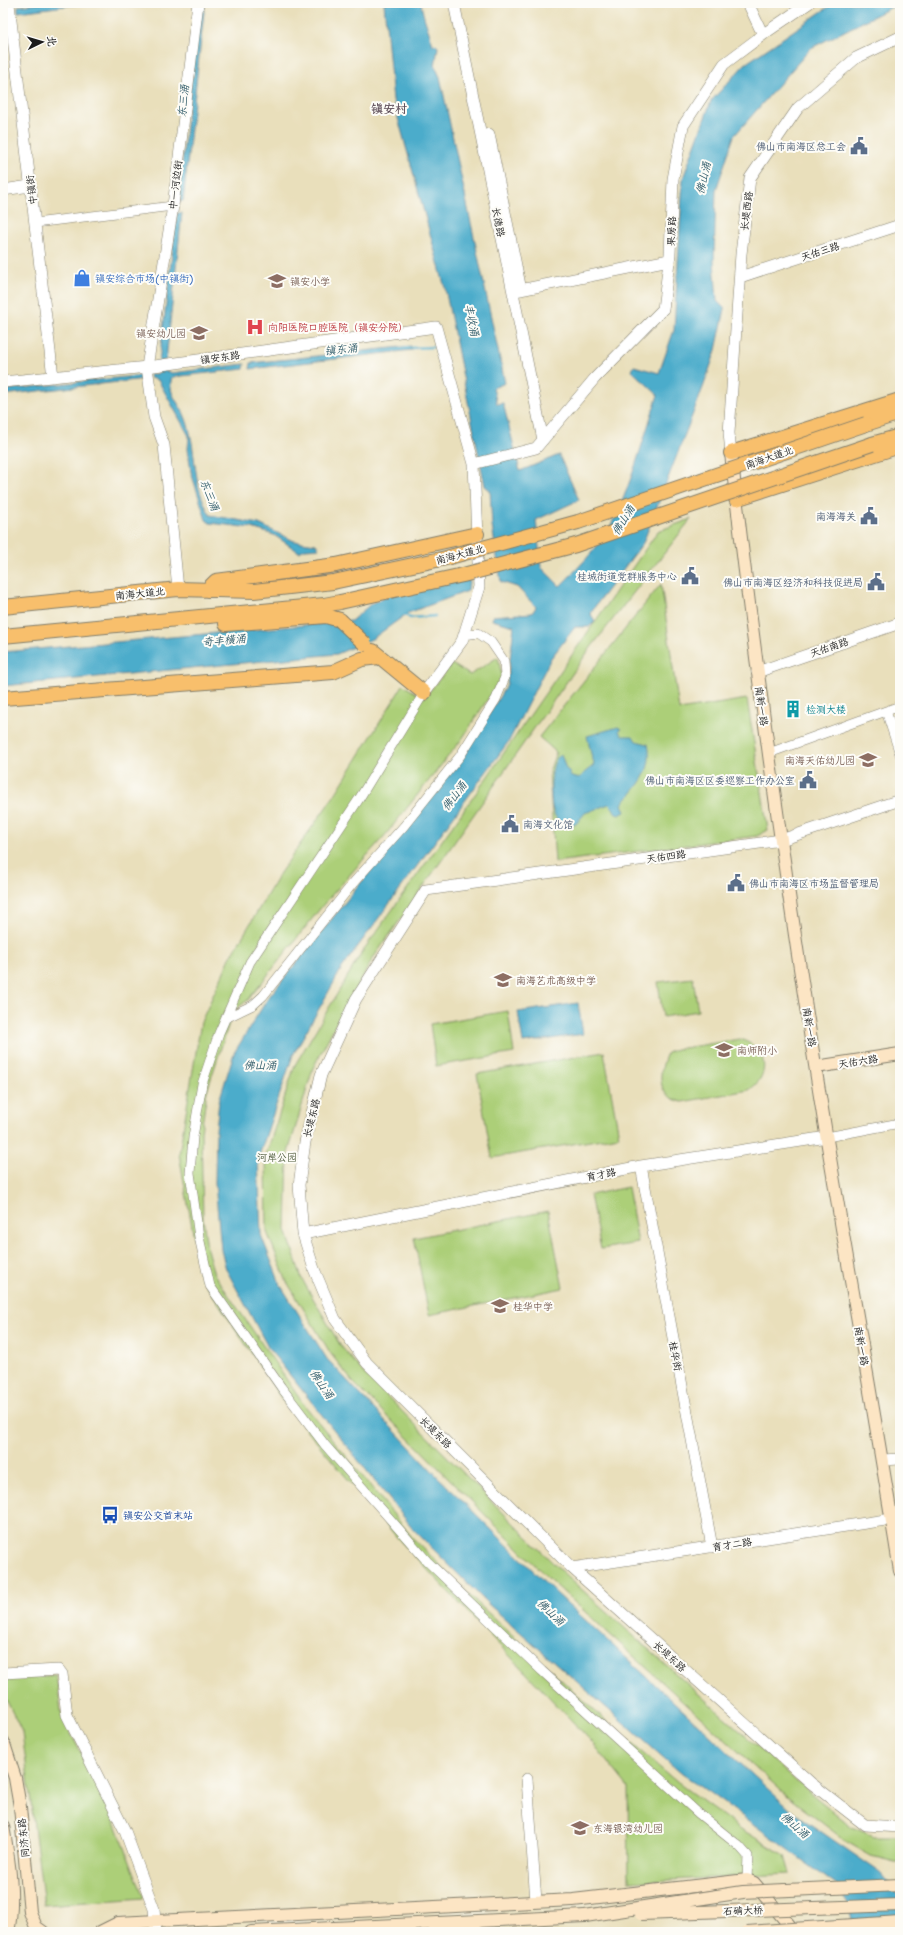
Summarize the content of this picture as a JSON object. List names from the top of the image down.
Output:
{
  "streets": {
    "highway": ["南海大道北"],
    "main road": [
      "南新一路",
      "天佑六路",
      "同济东路",
      "石𬒔大桥"
    ],
    "street": [
      "中一河边街",
      "中镇街",
      "长堤西路",
      "长德路",
      "果房路",
      "天佑三路",
      "镇安东路",
      "天佑南路",
      "天佑四路",
      "长堤东路",
      "育才路",
      "桂华街",
      "育才二路"
    ]
  },
  "crossings": [
    ["中一河边街", "镇安东路"],
    ["中一河边街", "南海大道北"],
    ["中镇街", "镇安东路"],
    ["长堤西路", "天佑三路"],
    ["长堤西路", "南新一路"],
    ["长德路", "果房路"],
    ["果房路", "镇安东路"],
    ["天佑南路", "南新一路"],
    ["南新一路", "天佑四路"],
    ["南新一路", "天佑六路"],
    ["南新一路", "育才路"],
    ["南新一路", "育才二路"],
    ["天佑四路", "长堤东路"],
    ["长堤东路", "育才路"],
    ["长堤东路", "育才二路"],
    ["育才路", "桂华街"],
    ["桂华街", "育才二路"]
  ],
  "districts": ["镇安村"],
  "water": [
    "东三涌",
    "佛山涌",
    "丰收涌",
    "镇东涌",
    "奇丰横涌"
  ],
  "parks": ["河岸公园"],
  "places": {
    "public building": [
      "佛山市南海区总工会",
      "南海海关",
      "桂城街道党群服务中心",
      "佛山市南海区经济和科技促进局",
      "佛山市南海区区委巡察工作办公室",
      "南海文化馆",
      "佛山市南海区市场监督管理局"
    ],
    "shop": ["镇安综合市场(中镇街)"],
    "school or university": [
      "镇安小学",
      "镇安幼儿园",
      "南海天佑幼儿园",
      "南海艺术高级中学",
      "南师附小",
      "桂华中学",
      "东海银湾幼儿园"
    ],
    "hospital": ["向阳医院口腔医院（镇安分院）"],
    "building": ["检测大楼"],
    "bus stop": ["镇安公交首末站"]
  },
  "north": "right"
}
